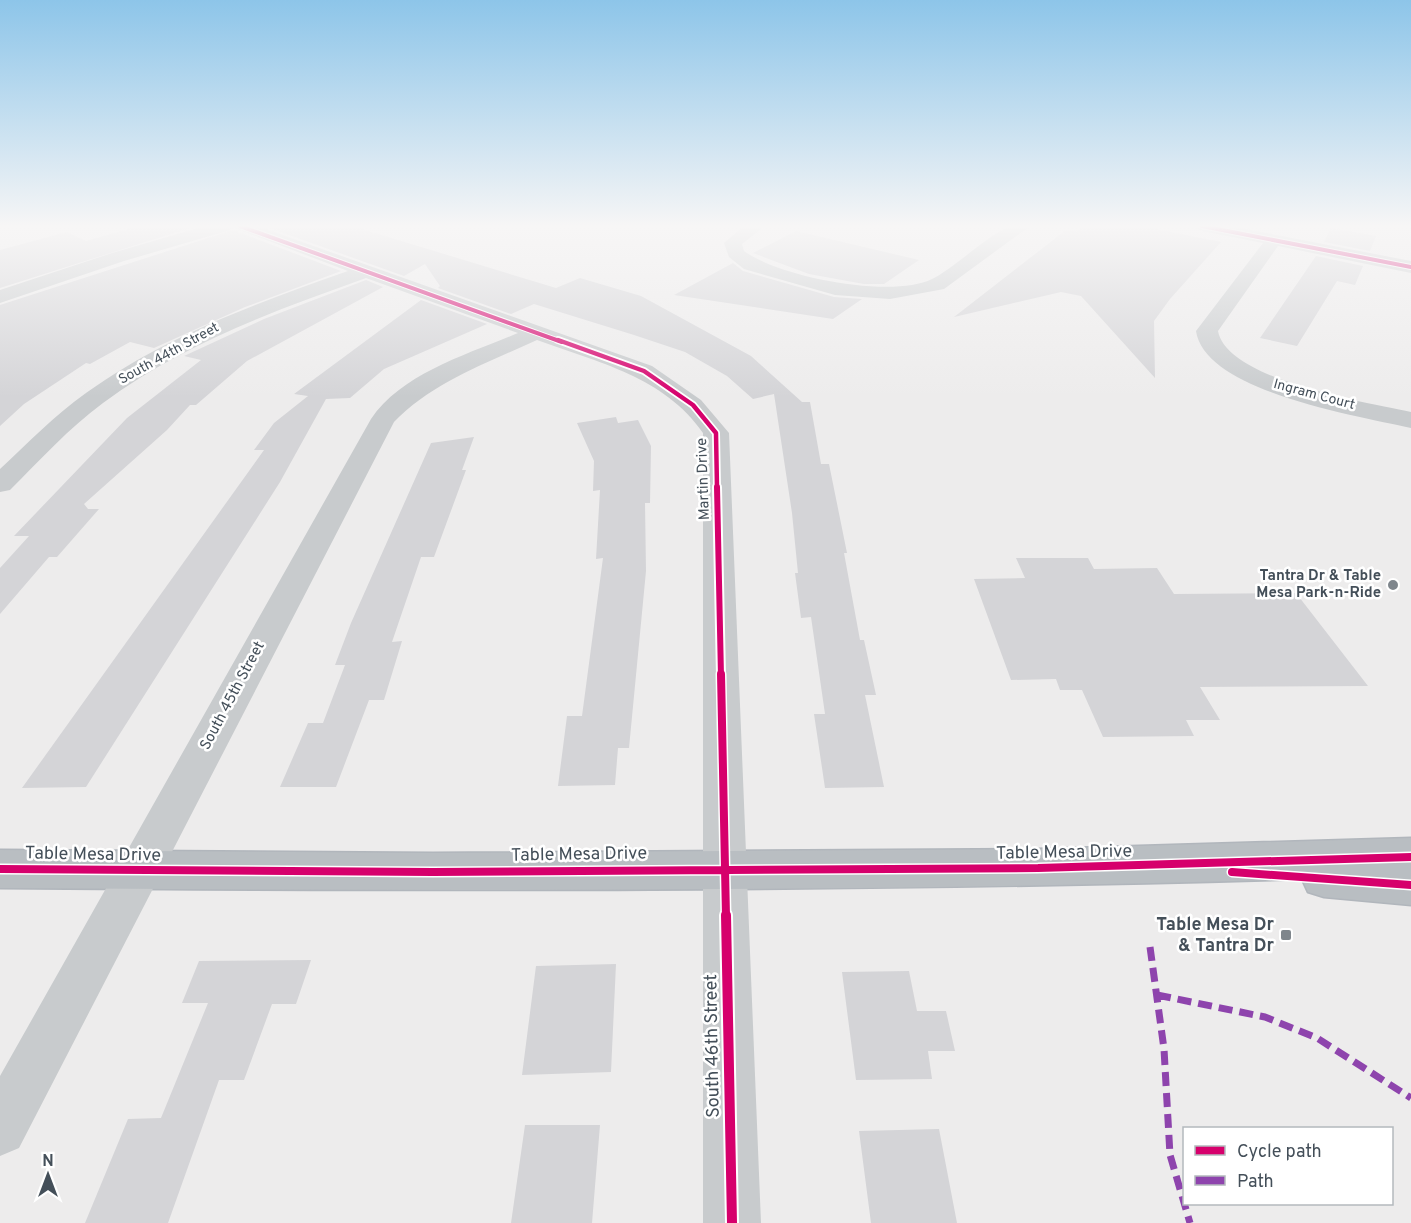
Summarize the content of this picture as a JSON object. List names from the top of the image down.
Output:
{
  "streets": {
    "highway": ["Table Mesa Drive"],
    "street": [
      "South 44th Street",
      "Ingram Court",
      "Martin Drive",
      "South 45th Street",
      "South 46th Street"
    ]
  },
  "crossings": [
    ["Martin Drive", "South 45th Street"],
    ["Martin Drive", "Table Mesa Drive"],
    ["Martin Drive", "South 46th Street"],
    ["South 45th Street", "Table Mesa Drive"],
    ["Table Mesa Drive", "South 46th Street"]
  ],
  "places": {
    "other": ["Tantra Dr & Table Mesa Park-n-Ride"],
    "transit": ["Table Mesa Dr & Tantra Dr"]
  },
  "legend": ["Cycle path", "Path"],
  "north": "top"
}
